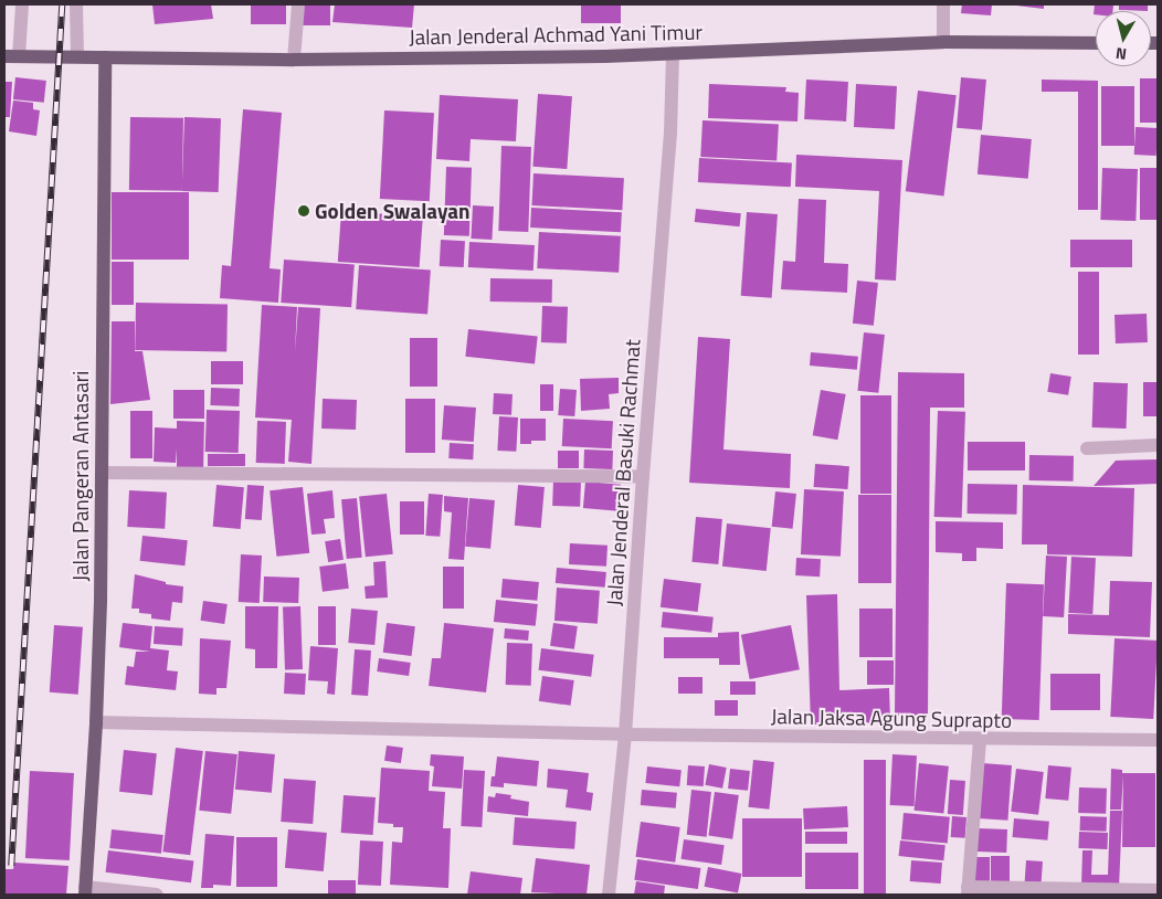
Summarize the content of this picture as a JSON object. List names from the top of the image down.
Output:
{
  "streets": {
    "main road": ["Jalan Jenderal Achmad Yani Timur", "Jalan Pangeran Antasari"],
    "street": ["Jalan Jenderal Basuki Rachmat", "Jalan Jaksa Agung Suprapto"]
  },
  "crossings": [
    ["Jalan Jenderal Achmad Yani Timur", "Jalan Jenderal Basuki Rachmat"],
    ["Jalan Jenderal Achmad Yani Timur", "Jalan Pangeran Antasari"],
    ["Jalan Jenderal Basuki Rachmat", "Jalan Jaksa Agung Suprapto"],
    ["Jalan Pangeran Antasari", "Jalan Jaksa Agung Suprapto"]
  ],
  "places": ["Golden Swalayan"],
  "north": "bottom"
}
